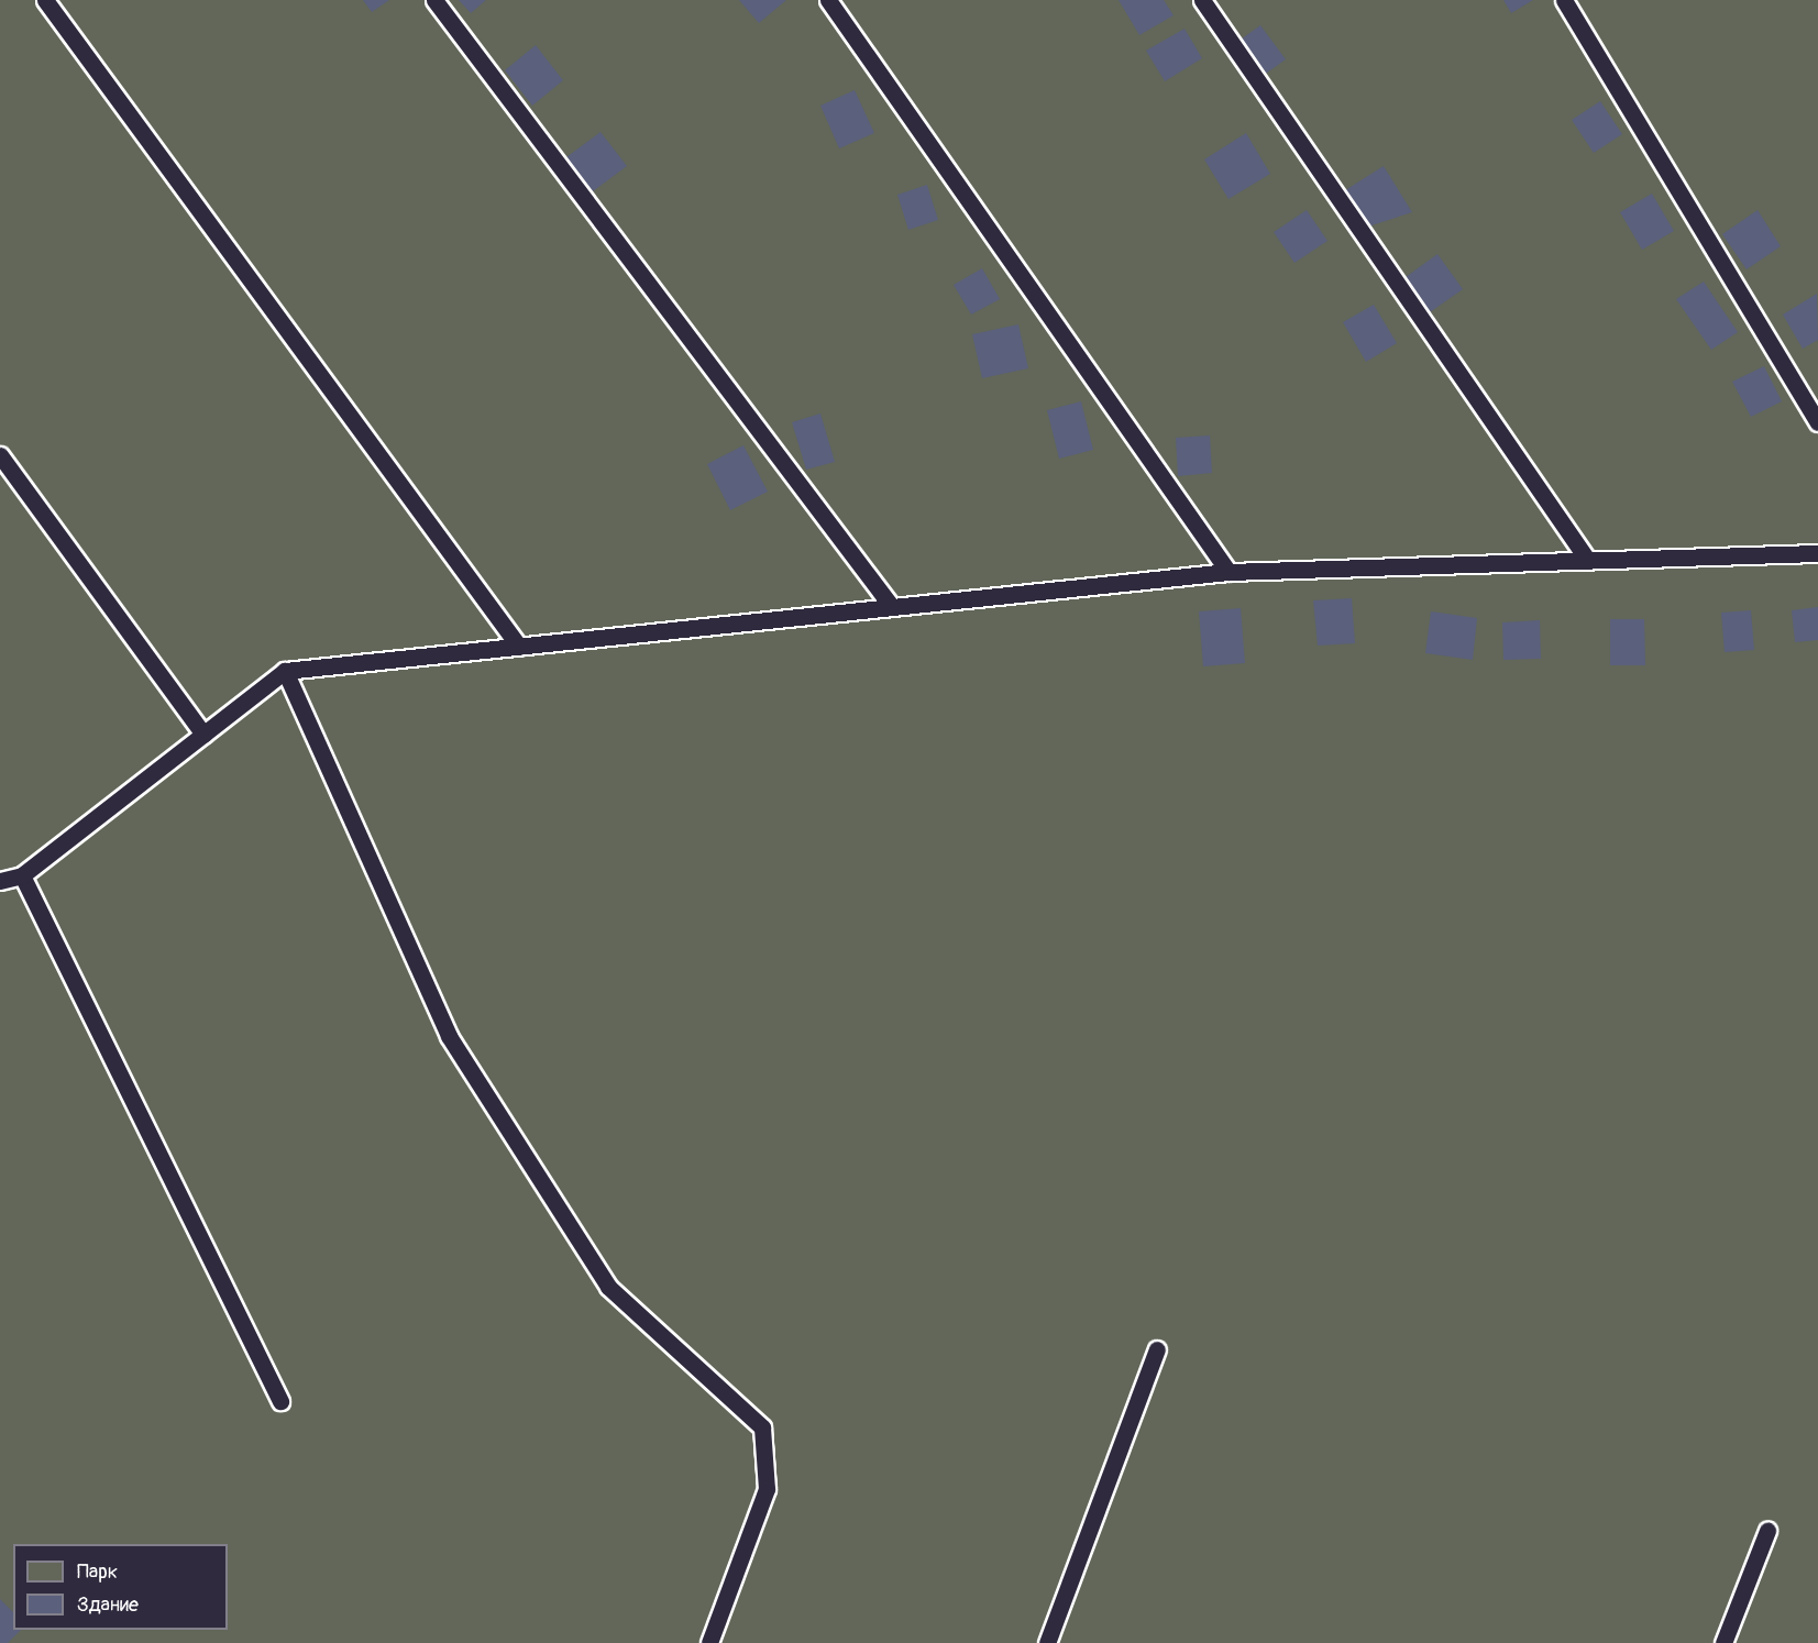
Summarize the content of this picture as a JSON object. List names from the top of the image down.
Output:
{
  "legend": ["Парк", "Здание"]
}
